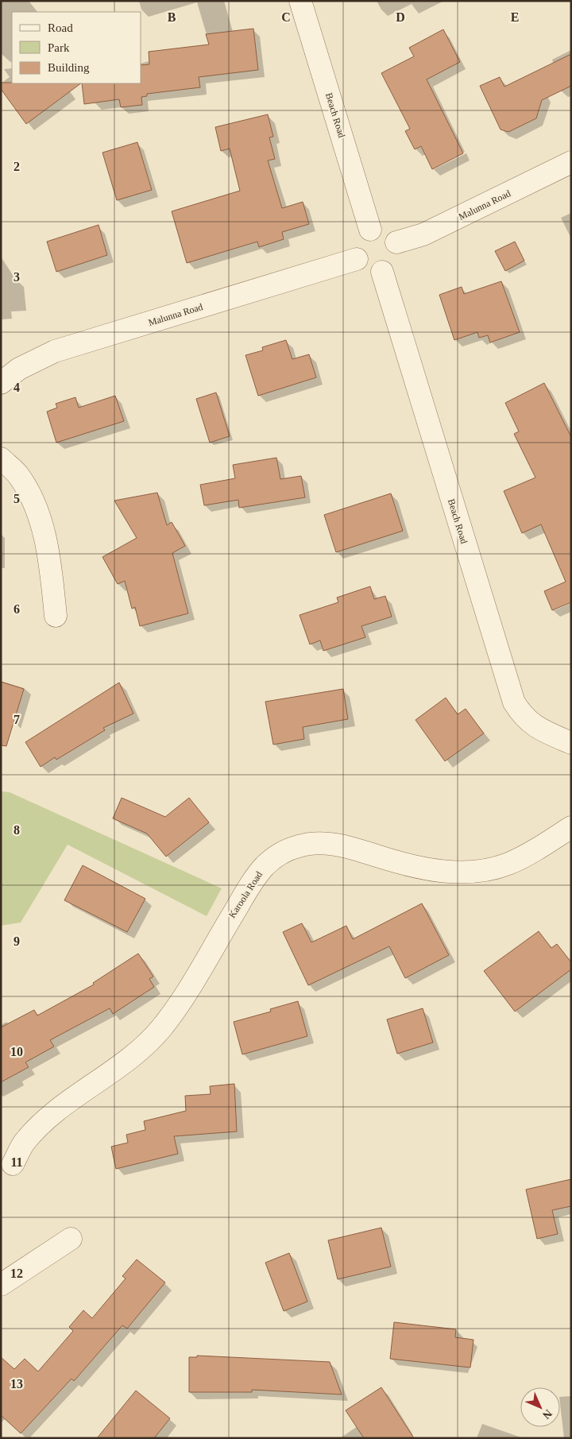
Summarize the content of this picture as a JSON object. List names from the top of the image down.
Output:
{
  "streets": {
    "street": ["Beach Road", "Malunna Road", "Karoola Road"]
  },
  "crossings": [
    ["Beach Road", "Malunna Road"]
  ],
  "legend": ["Road", "Park", "Building"],
  "north": "bottom right",
  "grid": {
    "columns": [
      "B",
      "C",
      "D",
      "E"
    ],
    "rows": [
      "2",
      "3",
      "4",
      "5",
      "6",
      "7",
      "8",
      "9",
      "10",
      "11",
      "12",
      "13"
    ]
  }
}
